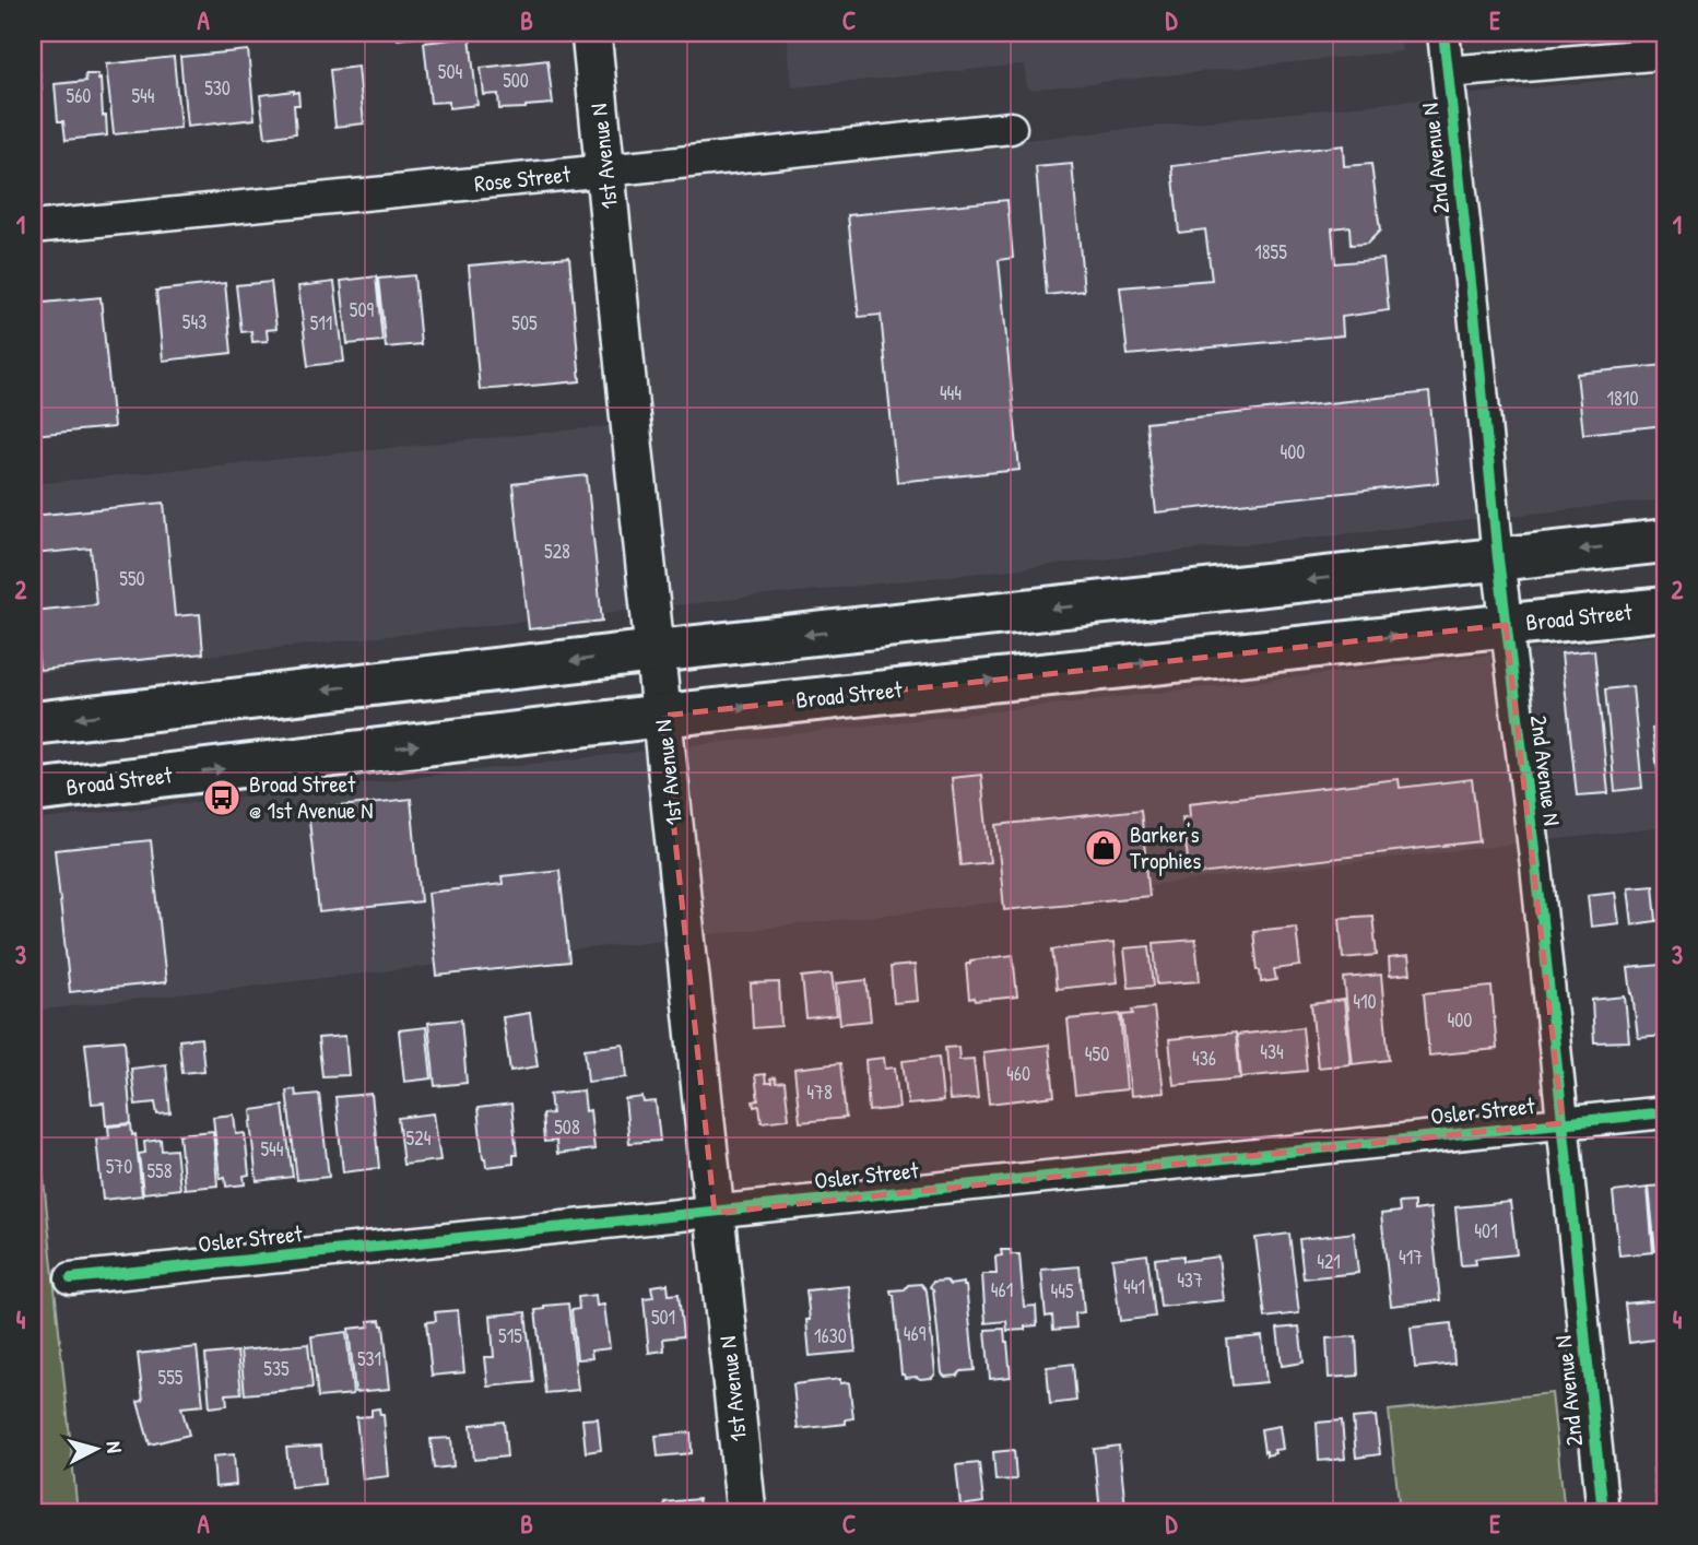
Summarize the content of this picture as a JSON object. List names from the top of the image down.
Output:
{
  "streets": {
    "main road": ["Broad Street"],
    "street": [
      "1st Avenue N",
      "2nd Avenue N",
      "Rose Street",
      "Osler Street"
    ]
  },
  "crossings": [
    ["1st Avenue N", "Rose Street"],
    ["1st Avenue N", "Broad Street"],
    ["1st Avenue N", "Osler Street"],
    ["2nd Avenue N", "Broad Street"],
    ["2nd Avenue N", "Osler Street"]
  ],
  "places": {
    "bus stop": ["Broad Street @ 1st Avenue N"],
    "shop": ["Barker's Trophies"]
  },
  "house_numbers": [
    "504",
    "500",
    "530",
    "560",
    "544",
    "1855",
    "509",
    "543",
    "511",
    "505",
    "444",
    "1810",
    "400",
    "528",
    "550",
    "410",
    "400",
    "434",
    "450",
    "436",
    "460",
    "478",
    "508",
    "524",
    "544",
    "570",
    "558",
    "401",
    "417",
    "421",
    "437",
    "441",
    "461",
    "445",
    "501",
    "469",
    "515",
    "1630",
    "531",
    "535",
    "555"
  ],
  "north": "right",
  "grid": {
    "columns": [
      "A",
      "B",
      "C",
      "D",
      "E"
    ],
    "rows": [
      "1",
      "2",
      "3",
      "4"
    ]
  }
}
